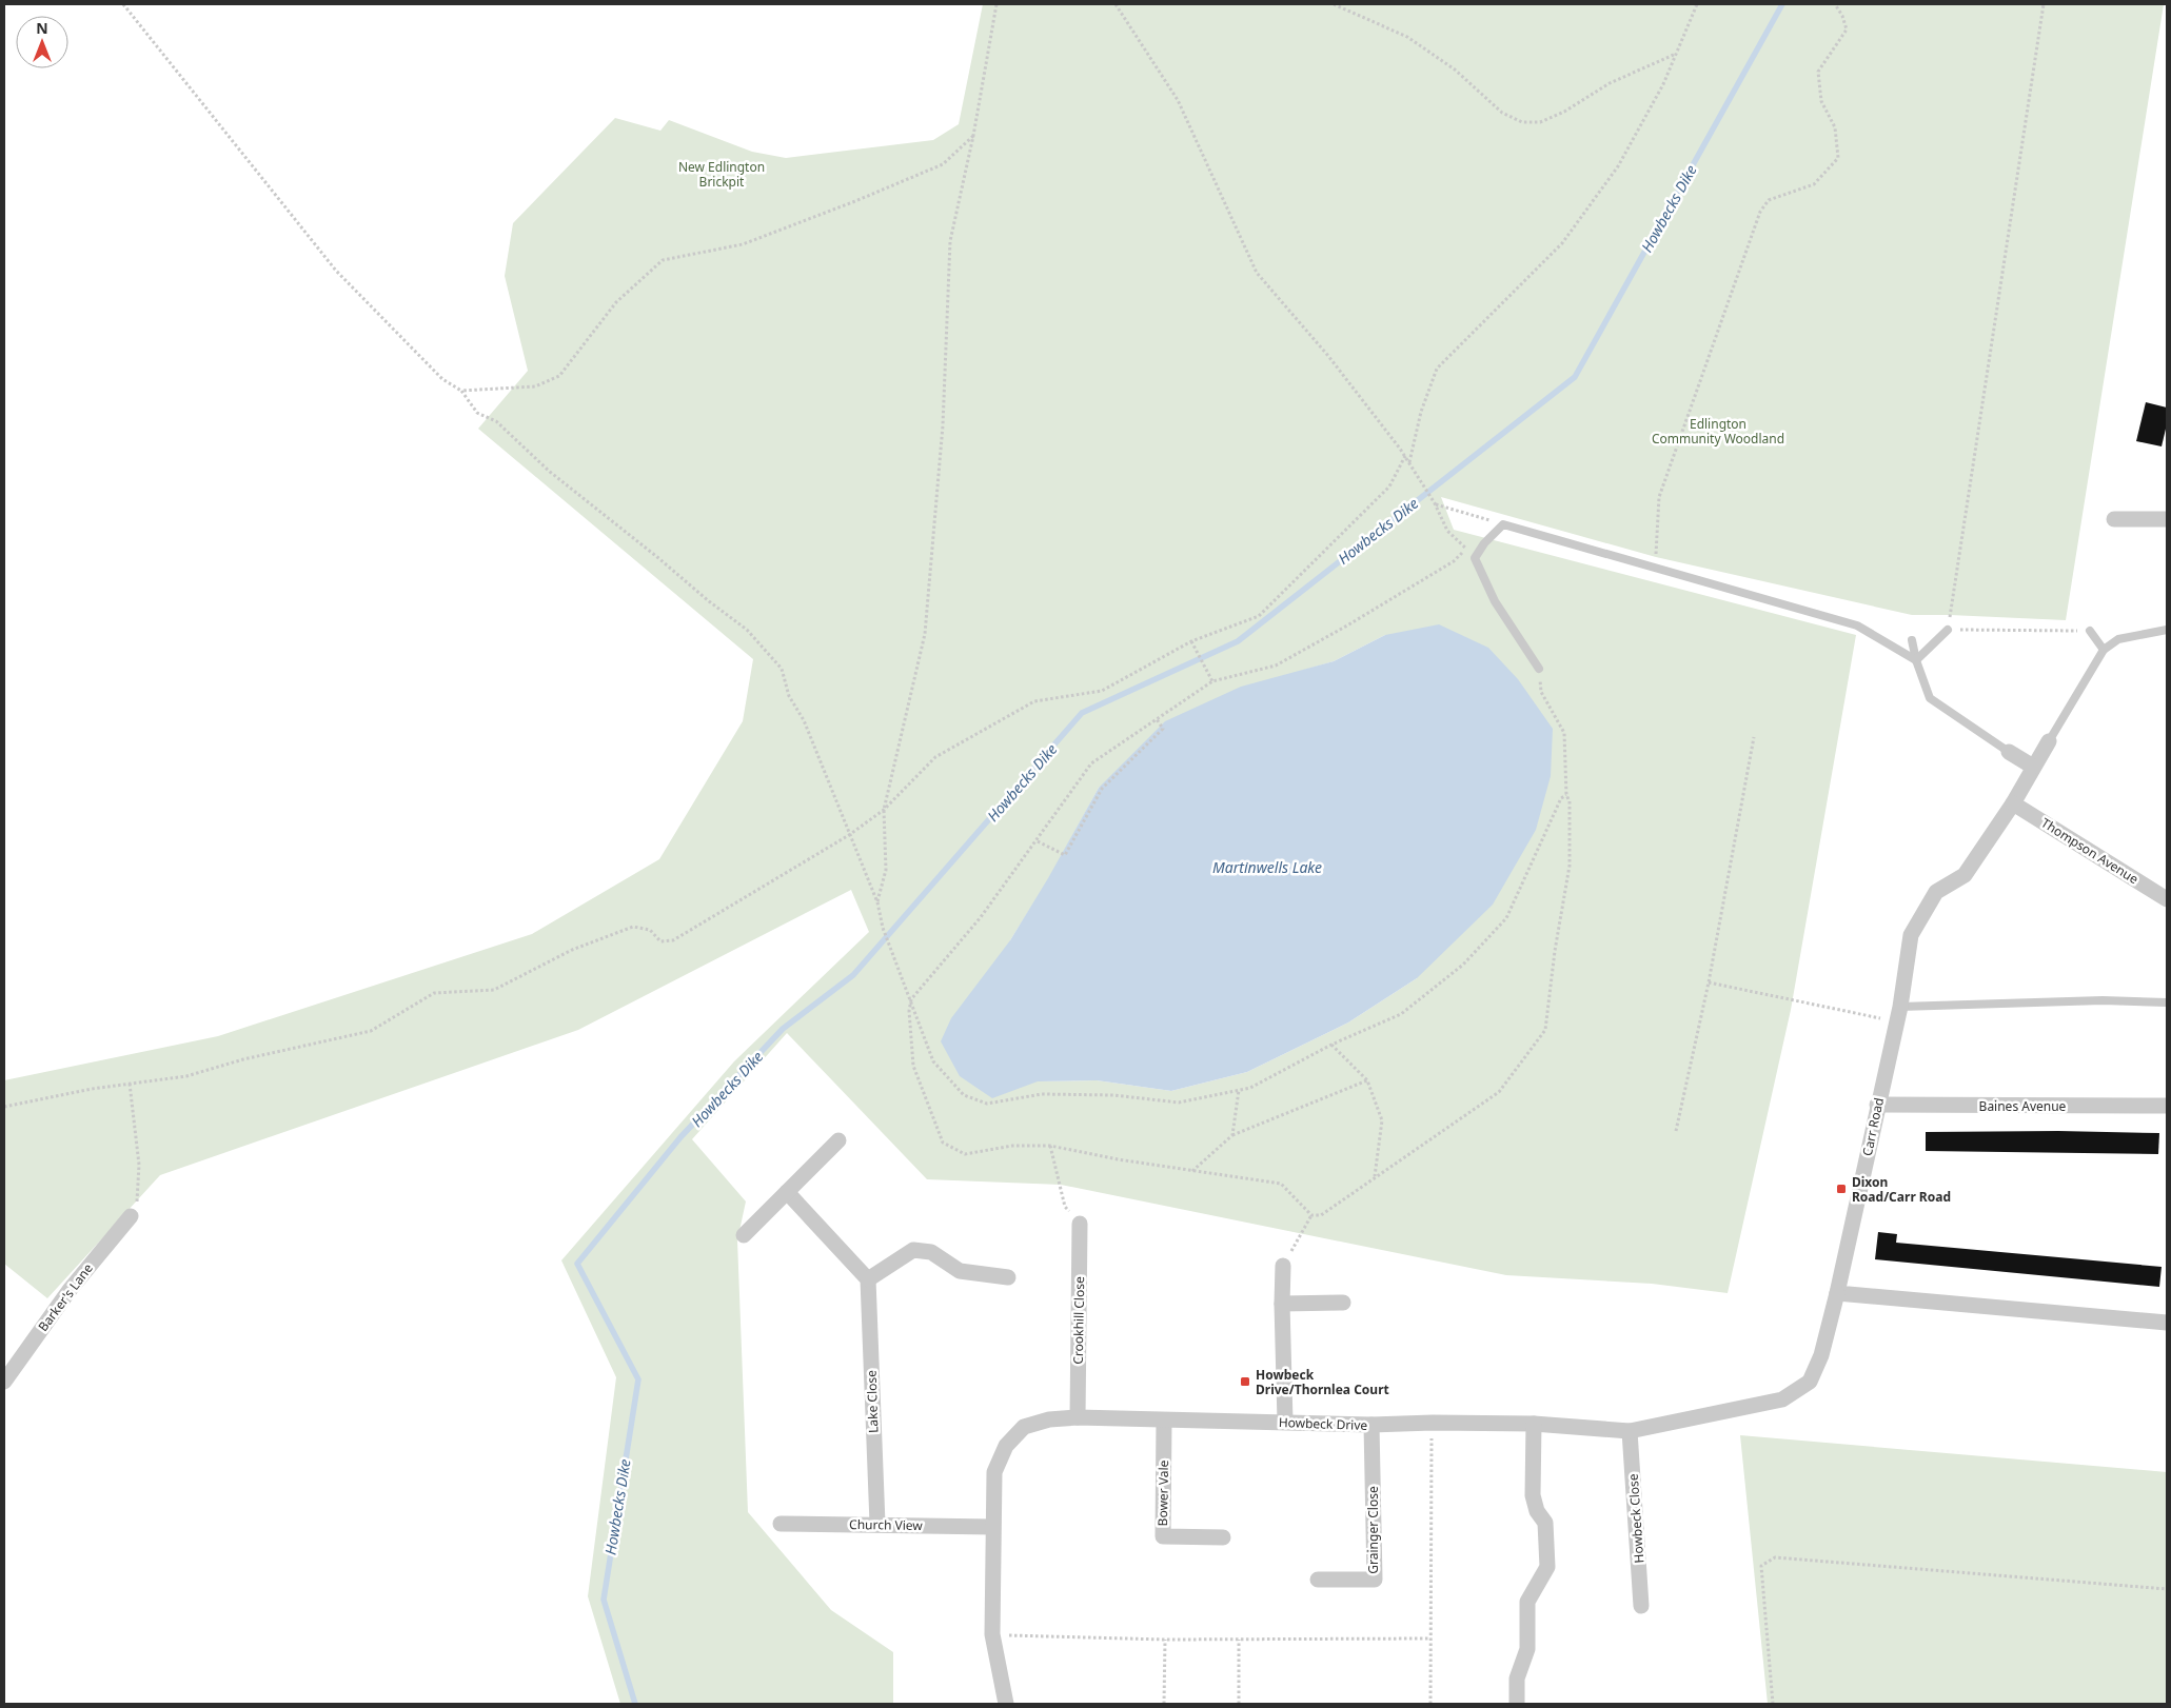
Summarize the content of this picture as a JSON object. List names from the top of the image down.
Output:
{
  "streets": {
    "street": [
      "Thompson Avenue",
      "Baines Avenue",
      "Carr Road",
      "Barker's Lane",
      "Crookhill Close",
      "Lake Close",
      "Howbeck Drive",
      "Bower Vale",
      "Howbeck Close",
      "Church View",
      "Grainger Close"
    ]
  },
  "crossings": [
    ["Thompson Avenue", "Carr Road"],
    ["Baines Avenue", "Carr Road"],
    ["Carr Road", "Howbeck Drive"],
    ["Crookhill Close", "Howbeck Drive"],
    ["Lake Close", "Church View"],
    ["Howbeck Drive", "Bower Vale"],
    ["Howbeck Drive", "Howbeck Close"],
    ["Howbeck Drive", "Church View"],
    ["Howbeck Drive", "Grainger Close"]
  ],
  "water": ["Howbecks Dike", "Martinwells Lake"],
  "parks": ["New Edlington Brickpit", "Edlington Community Woodland"],
  "places": {
    "transit": ["Dixon Road/Carr Road", "Howbeck Drive/Thornlea Court"]
  },
  "north": "top"
}
